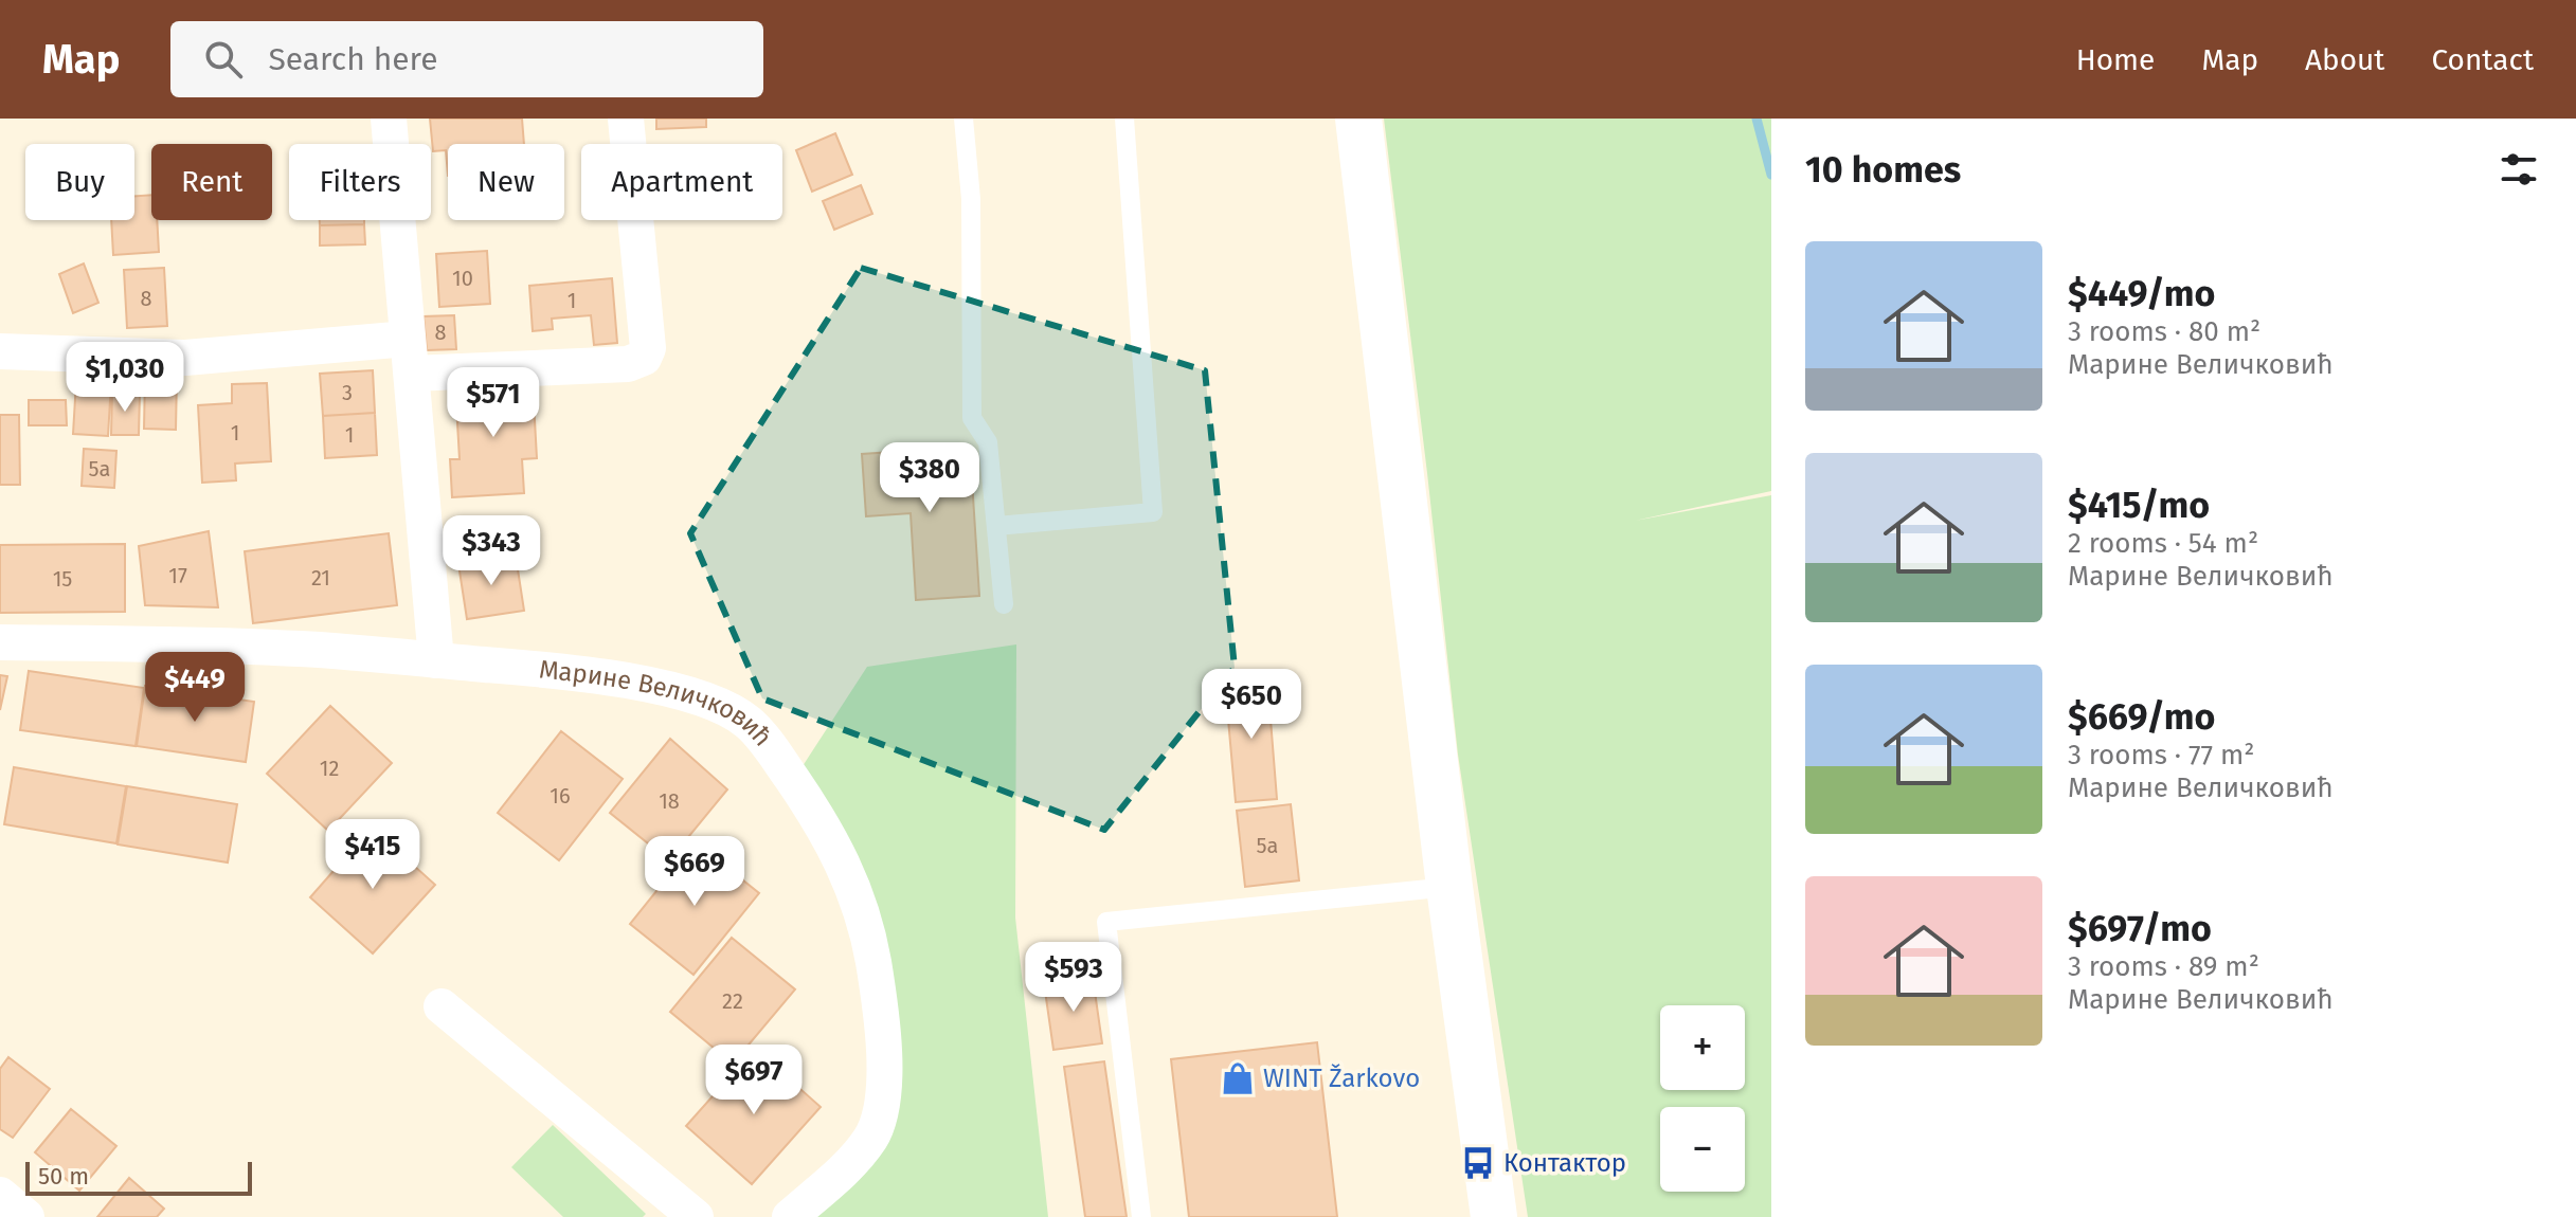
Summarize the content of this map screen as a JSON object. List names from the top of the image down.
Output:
{
  "streets": {
    "street": ["Марине Величковић"]
  },
  "places": {
    "shop": ["WINT Žarkovo"],
    "bus stop": ["Контактор"]
  },
  "house_numbers": [
    "10",
    "8",
    "1",
    "8",
    "3",
    "1",
    "1",
    "5a",
    "17",
    "21",
    "15",
    "12",
    "16",
    "18",
    "5a",
    "22"
  ],
  "scale_bar": "50 m",
  "page": {
    "header": "Map",
    "search": "Search here",
    "nav": [
      "Home",
      "Map",
      "About",
      "Contact"
    ],
    "heading": "10 homes",
    "chip": [
      "Buy",
      "Rent",
      "Filters",
      "New",
      "Apartment"
    ],
    "list": [
      {
        "name": "$449/mo",
        "note": "3 rooms · 80 m² · Марине Величковић"
      },
      {
        "name": "$415/mo",
        "note": "2 rooms · 54 m² · Марине Величковић"
      },
      {
        "name": "$669/mo",
        "note": "3 rooms · 77 m² · Марине Величковић"
      },
      {
        "name": "$697/mo",
        "note": "3 rooms · 89 m² · Марине Величковић"
      }
    ],
    "price": [
      "$1,030",
      "$571",
      "$380",
      "$343",
      "$449",
      "$650",
      "$415",
      "$669",
      "$593",
      "$697"
    ],
    "map_buttons": ["+", "−"],
    "scale": "50 m"
  }
}
